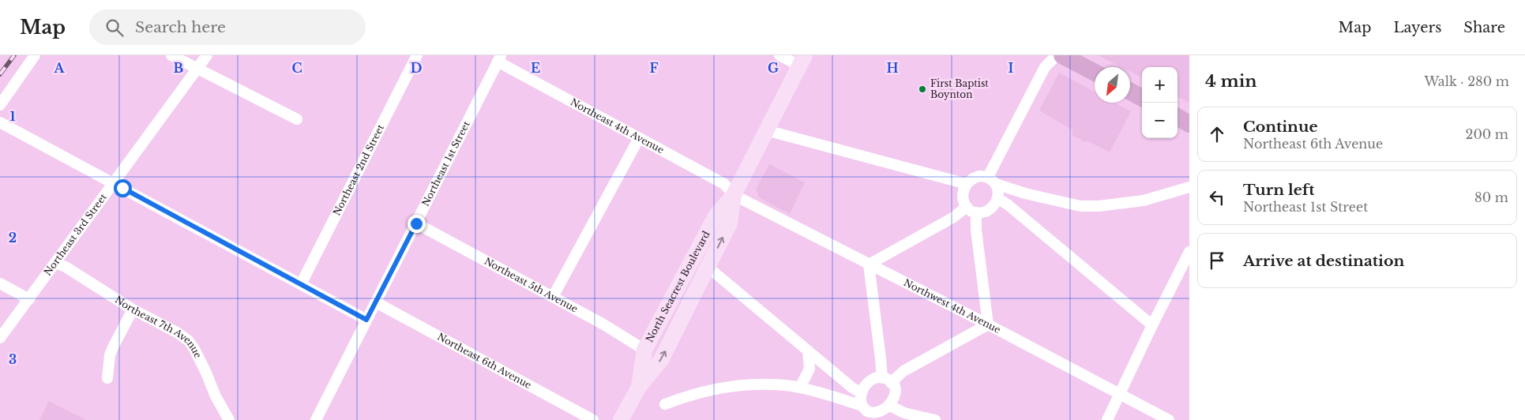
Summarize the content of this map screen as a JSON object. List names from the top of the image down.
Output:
{
  "streets": {
    "street": [
      "Northeast 4th Avenue",
      "Northeast 1st Street",
      "Northeast 2nd Street",
      "Northeast 3rd Street",
      "Northeast 5th Avenue",
      "North Seacrest Boulevard",
      "Northwest 4th Avenue",
      "Northeast 7th Avenue",
      "Northeast 6th Avenue"
    ]
  },
  "crossings": [
    ["Northeast 4th Avenue", "Northeast 1st Street"],
    ["Northeast 4th Avenue", "North Seacrest Boulevard"],
    ["Northeast 4th Avenue", "Northwest 4th Avenue"],
    ["Northeast 1st Street", "Northeast 5th Avenue"],
    ["Northeast 1st Street", "Northeast 6th Avenue"],
    ["Northeast 3rd Street", "Northeast 7th Avenue"],
    ["Northeast 5th Avenue", "North Seacrest Boulevard"],
    ["North Seacrest Boulevard", "Northwest 4th Avenue"]
  ],
  "places": ["First Baptist Boynton"],
  "north": "bottom left",
  "page": {
    "header": "Map",
    "search": "Search here",
    "nav": ["Map", "Layers", "Share"],
    "heading": ["4 min", "Walk · 280 m"],
    "map_buttons": ["+", "−"],
    "list": [
      ["Continue", "Northeast 6th Avenue", "200 m"],
      ["Turn left", "Northeast 1st Street", "80 m"],
      "Arrive at destination"
    ]
  },
  "grid": {
    "columns": [
      "A",
      "B",
      "C",
      "D",
      "E",
      "F",
      "G",
      "H",
      "I"
    ],
    "rows": ["1", "2", "3"]
  }
}
